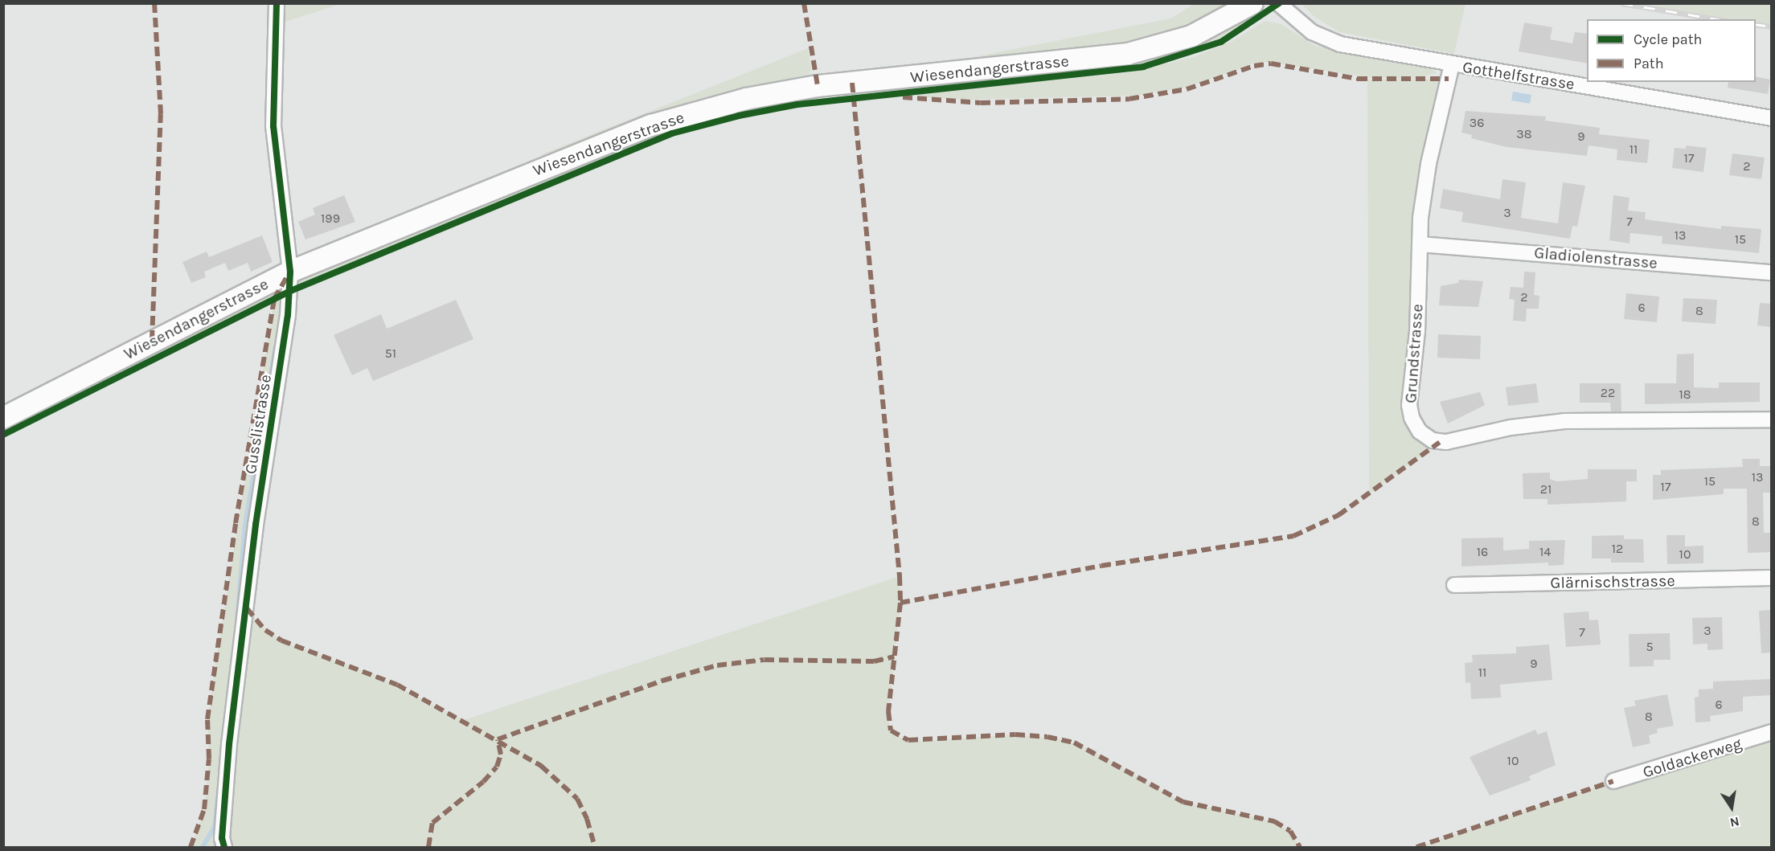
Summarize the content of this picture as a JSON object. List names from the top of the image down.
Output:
{
  "streets": {
    "main road": ["Wiesendangerstrasse"],
    "street": [
      "Gotthelfstrasse",
      "Gladiolenstrasse",
      "Grundstrasse",
      "Gusslistrasse",
      "Glärnischstrasse",
      "Goldackerweg"
    ]
  },
  "crossings": [
    ["Wiesendangerstrasse", "Gusslistrasse"],
    ["Gotthelfstrasse", "Grundstrasse"],
    ["Gladiolenstrasse", "Grundstrasse"]
  ],
  "house_numbers": [
    "36",
    "38",
    "9",
    "11",
    "17",
    "2",
    "3",
    "199",
    "7",
    "13",
    "15",
    "2",
    "6",
    "8",
    "51",
    "22",
    "18",
    "13",
    "15",
    "17",
    "21",
    "8",
    "12",
    "16",
    "14",
    "10",
    "3",
    "7",
    "5",
    "9",
    "11",
    "6",
    "8",
    "10"
  ],
  "legend": ["Cycle path", "Path"],
  "north": "bottom"
}
